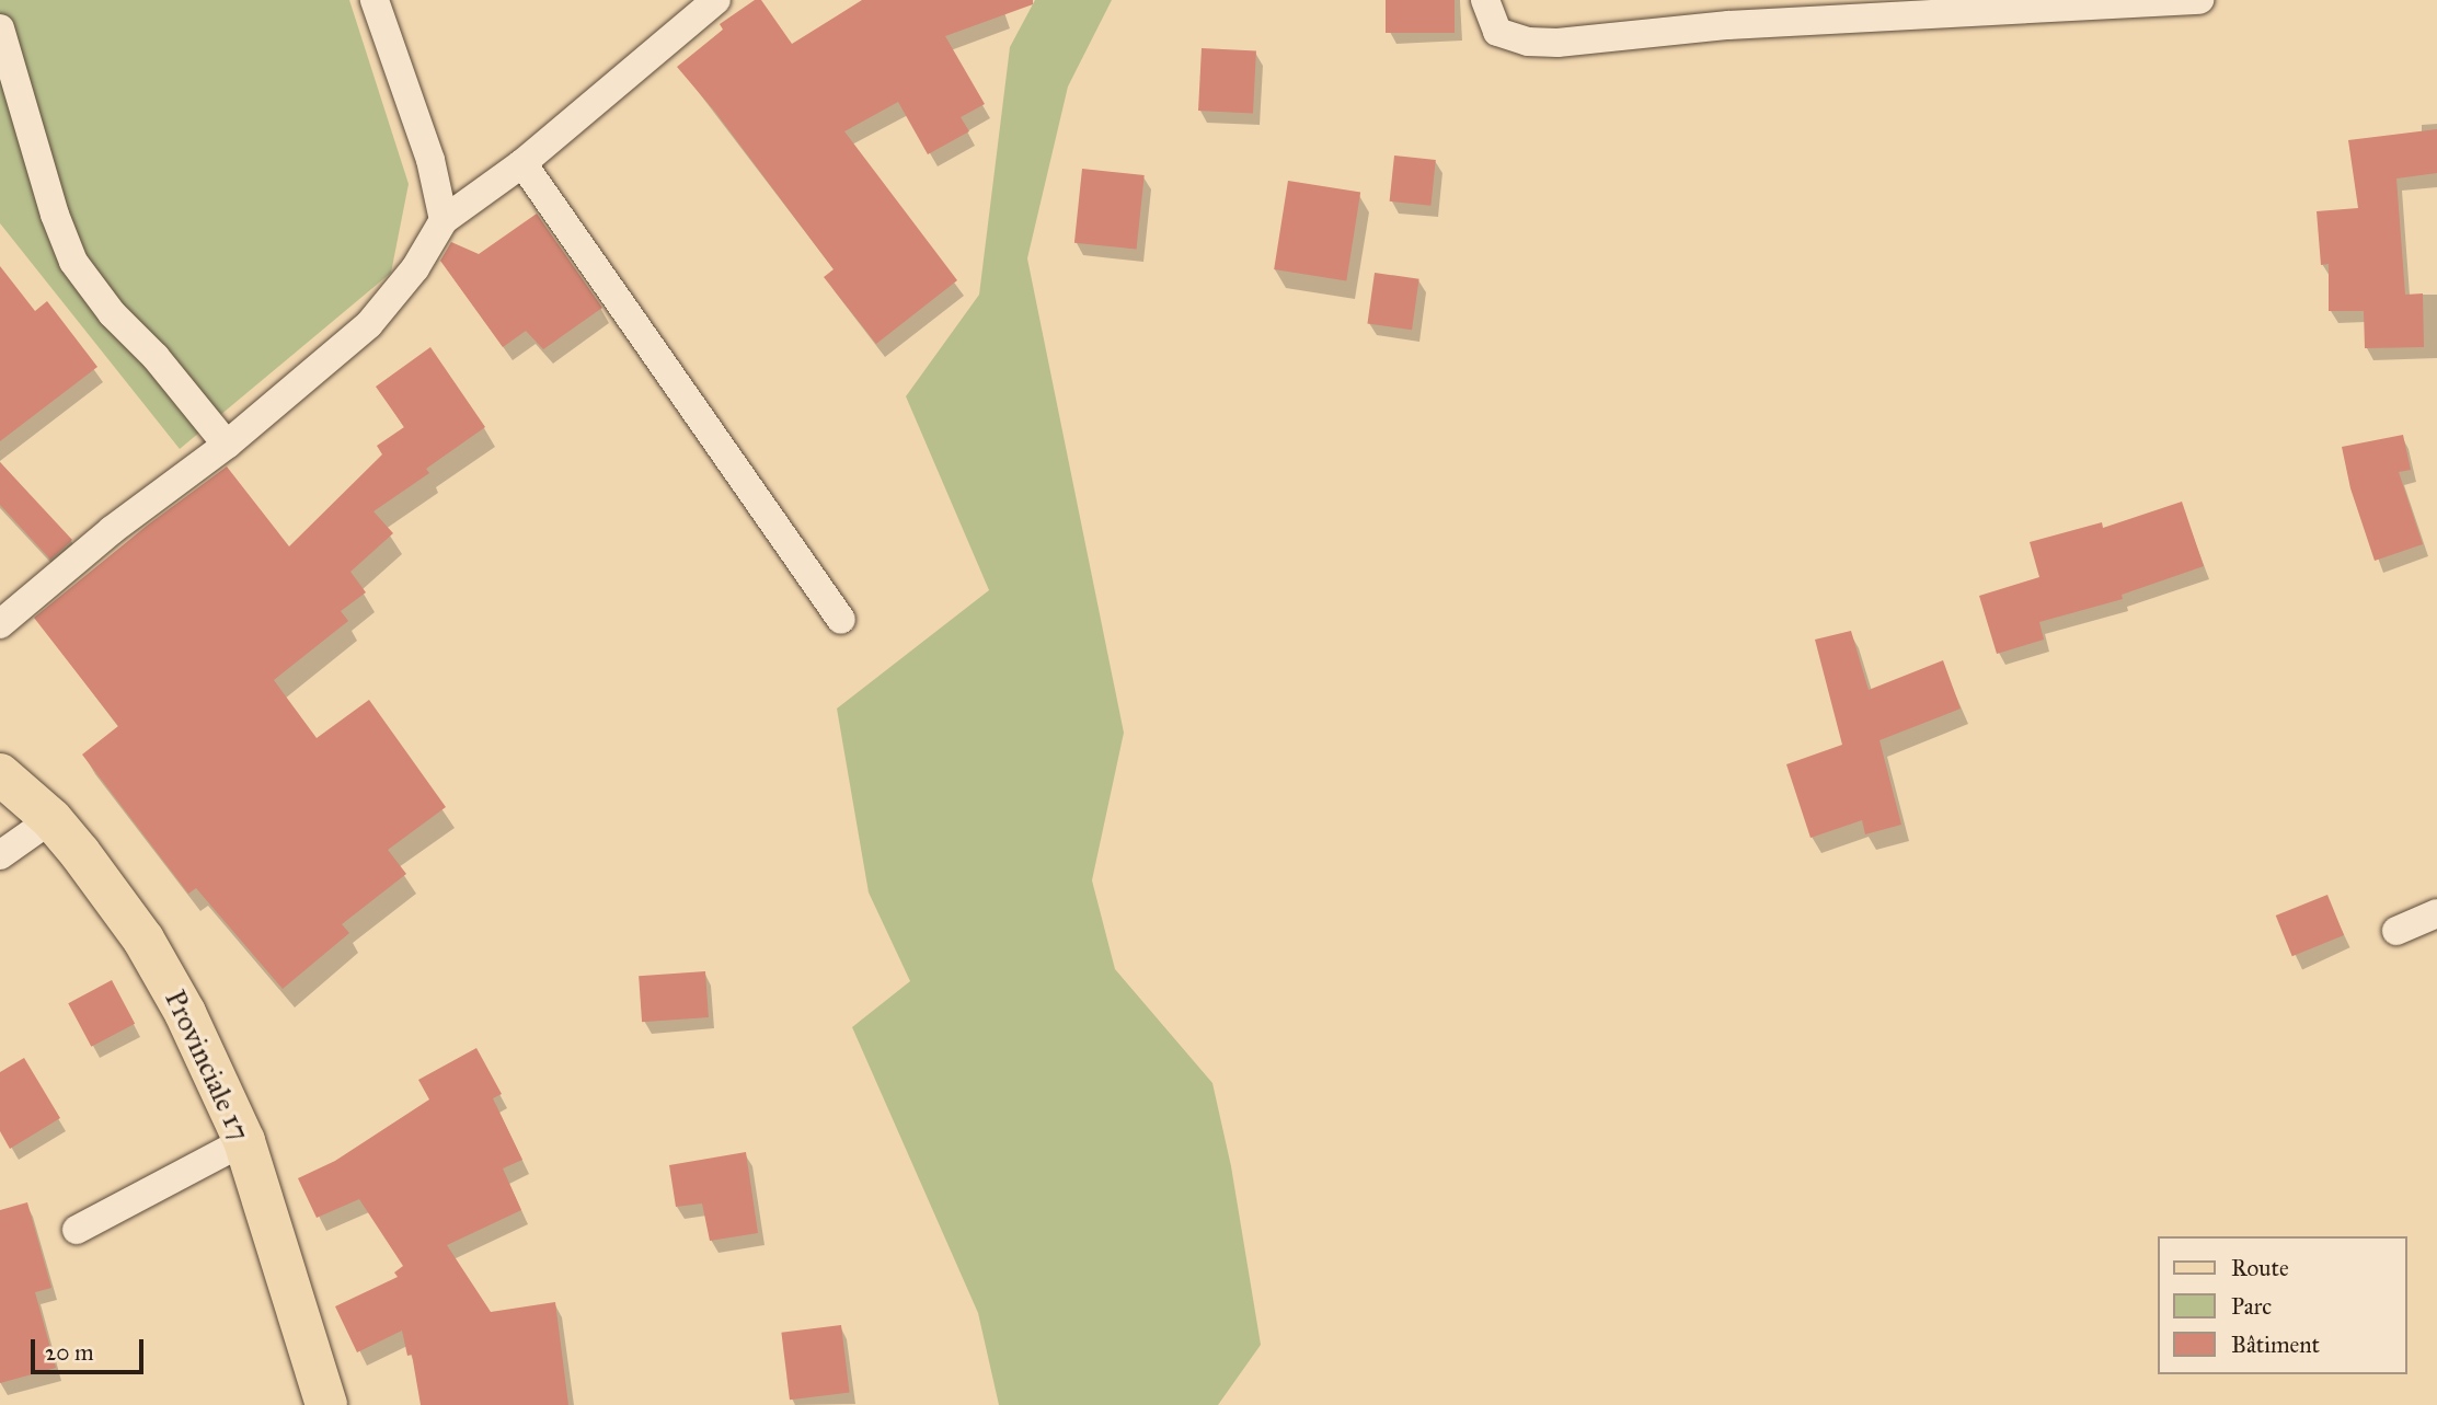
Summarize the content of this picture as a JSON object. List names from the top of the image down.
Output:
{
  "streets": {
    "main road": ["Provinciale 17"]
  },
  "legend": ["Route", "Parc", "Bâtiment"],
  "scale_bar": "20 m"
}
